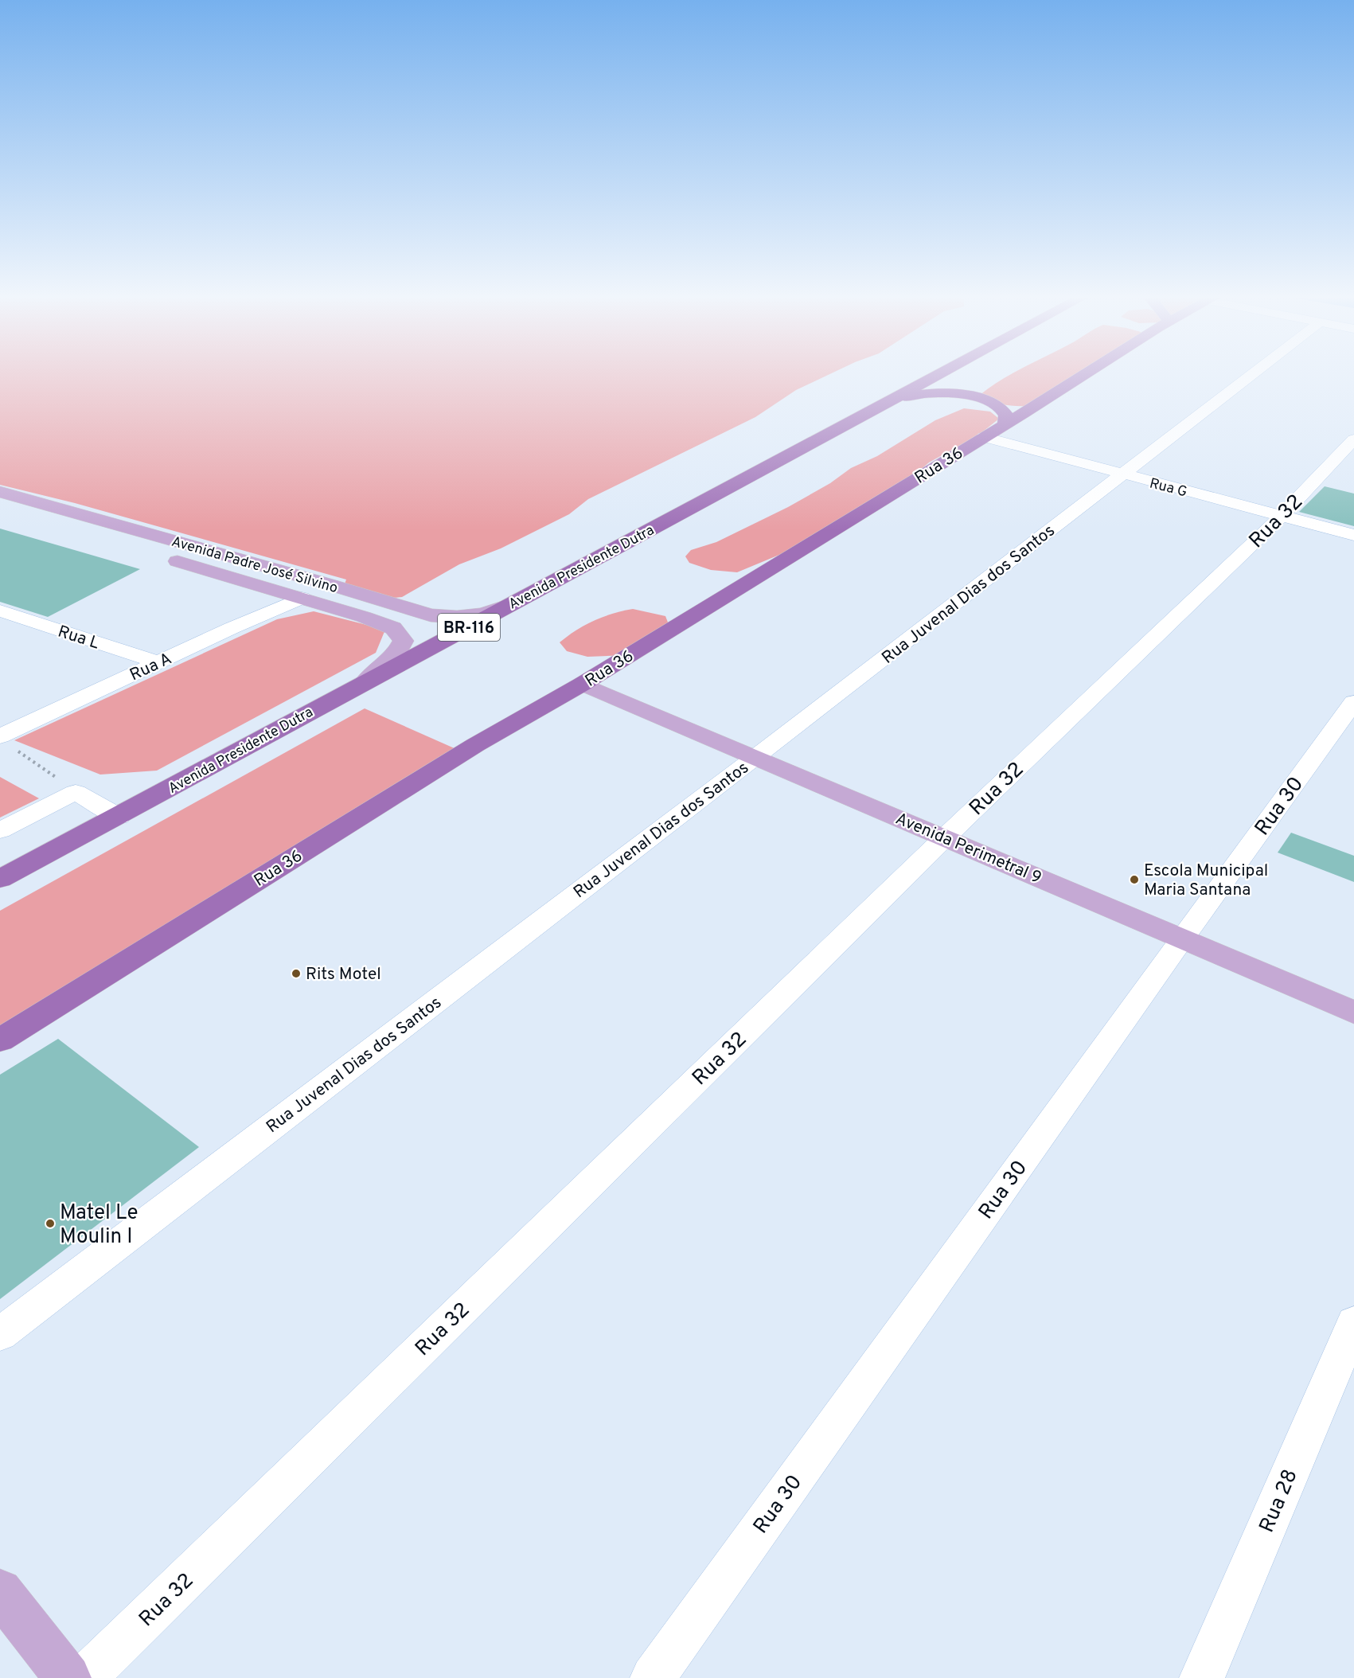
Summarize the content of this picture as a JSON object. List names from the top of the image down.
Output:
{
  "streets": {
    "highway": ["Rua 36", "Avenida Presidente Dutra", "BR-116"],
    "main road": ["Avenida Padre José Silvino", "Avenida Perimetral 9"],
    "street": [
      "Rua G",
      "Rua 32",
      "Rua Juvenal Dias dos Santos",
      "Rua L",
      "Rua A",
      "Rua 30",
      "Rua 28"
    ]
  },
  "crossings": [
    ["Rua 36", "Rua G"],
    ["Rua 36", "Avenida Perimetral 9"],
    ["Rua G", "Rua 32"],
    ["Rua G", "Rua Juvenal Dias dos Santos"],
    ["Rua 32", "Avenida Perimetral 9"],
    ["Avenida Padre José Silvino", "Avenida Presidente Dutra"],
    ["Avenida Padre José Silvino", "Rua A"],
    ["Rua Juvenal Dias dos Santos", "Avenida Perimetral 9"],
    ["Rua L", "Rua A"],
    ["Rua 30", "Avenida Perimetral 9"]
  ],
  "places": ["Escola Municipal Maria Santana", "Rits Motel", "Matel Le Moulin I"]
}
